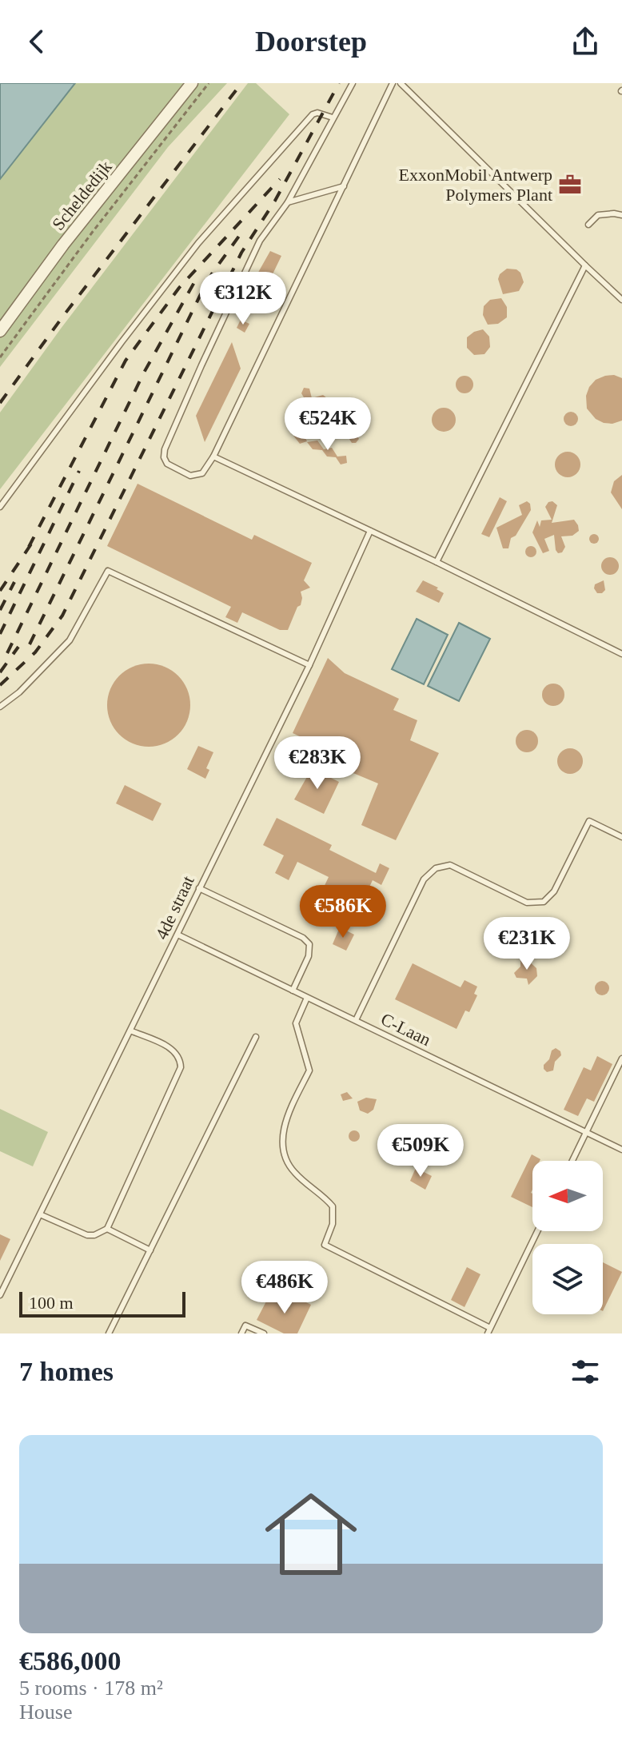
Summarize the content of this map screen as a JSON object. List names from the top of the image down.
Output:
{
  "streets": {
    "street": ["Scheldedijk"],
    "lane": ["4de straat", "C-Laan"]
  },
  "crossings": [
    ["4de straat", "C-Laan"]
  ],
  "places": {
    "office": ["ExxonMobil Antwerp Polymers Plant"]
  },
  "scale_bar": "100 m",
  "north": "left",
  "page": {
    "header": "Doorstep",
    "price": [
      "€312K",
      "€524K",
      "€283K",
      "€586K",
      "€231K",
      "€509K",
      "€486K"
    ],
    "scale": "100 m",
    "heading": "7 homes",
    "list": [
      {
        "name": "€586,000",
        "note": "5 rooms · 178 m² · House"
      }
    ]
  }
}
